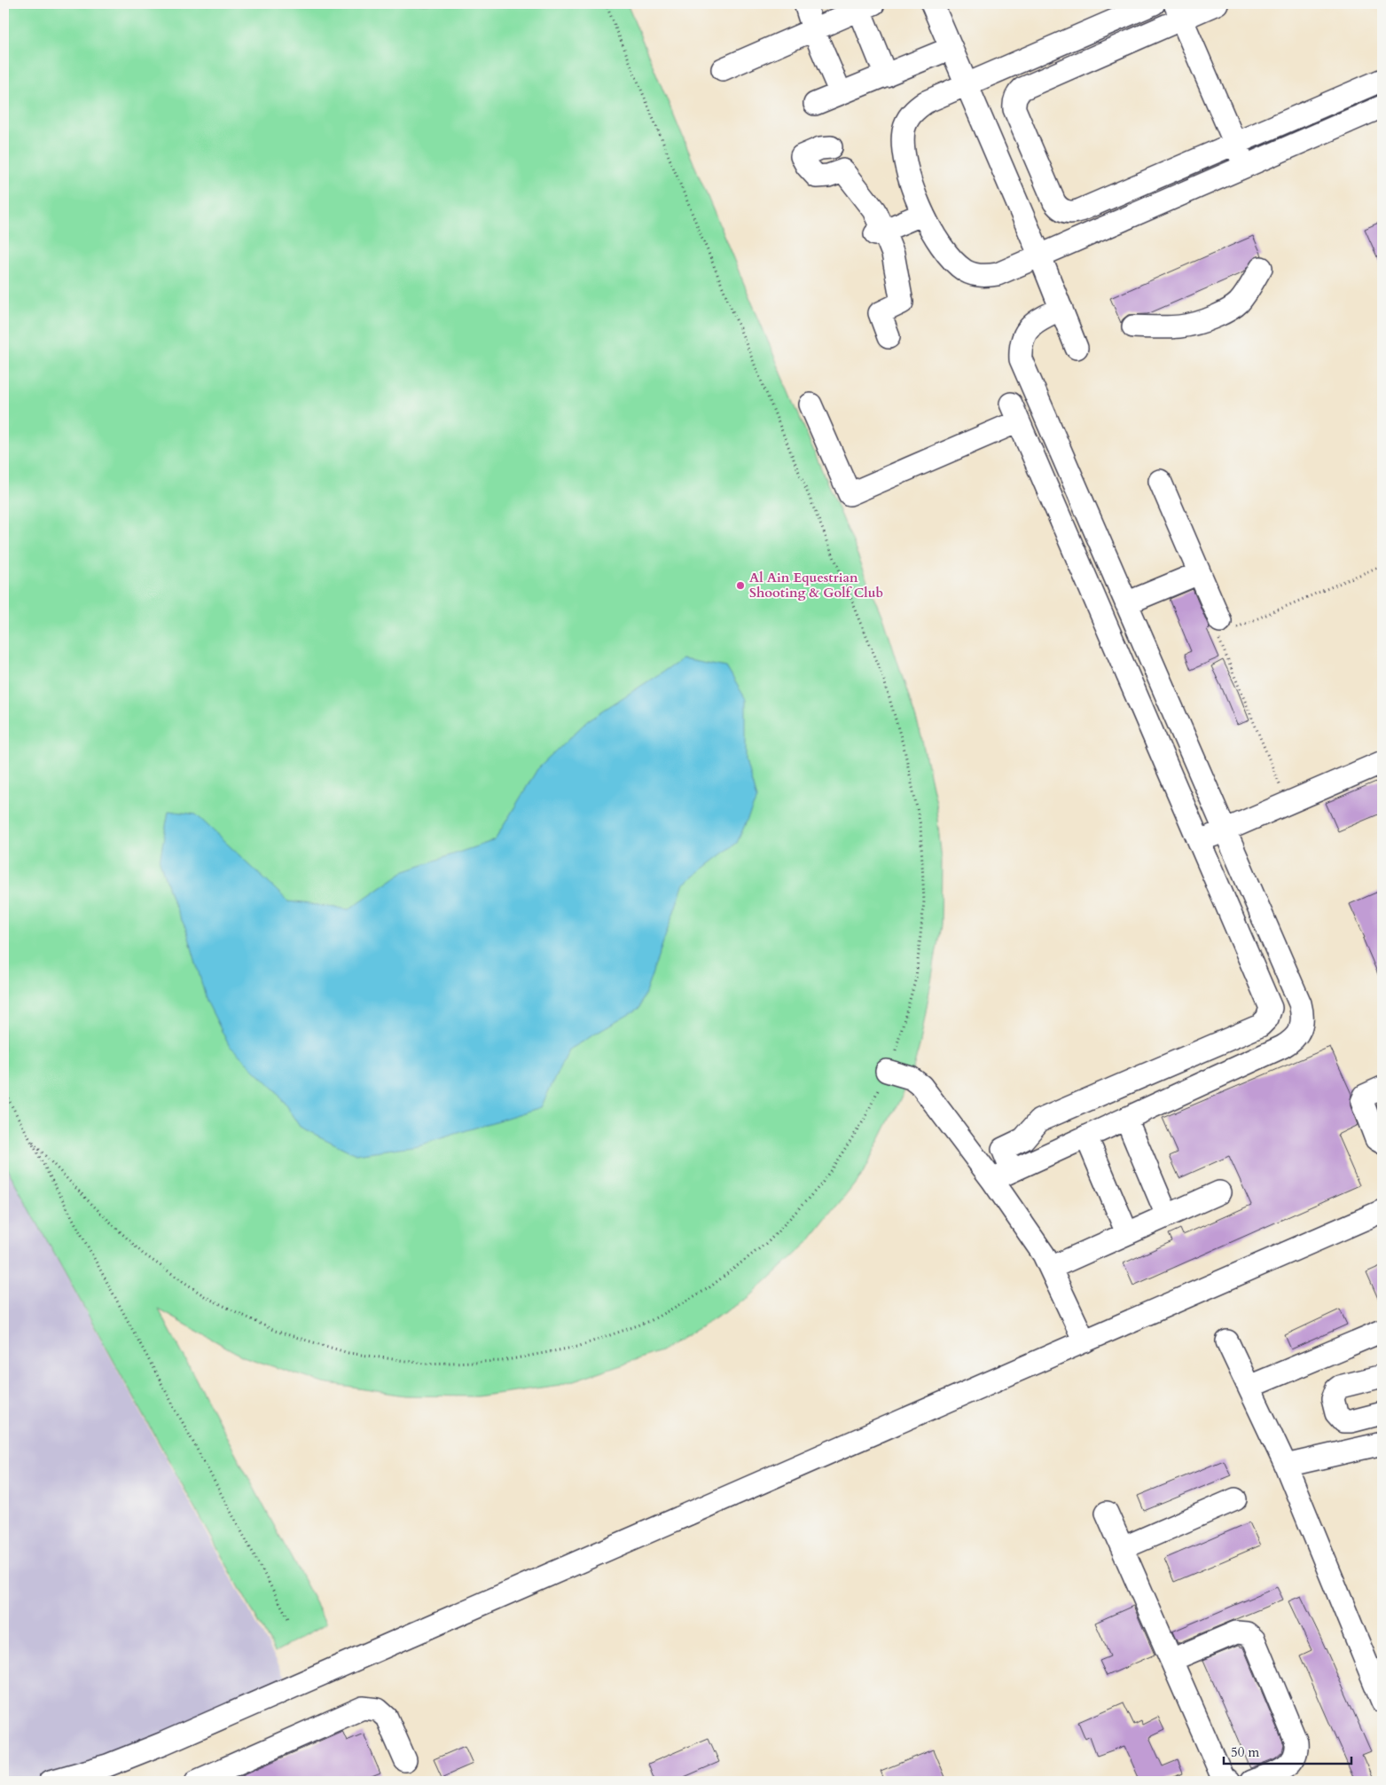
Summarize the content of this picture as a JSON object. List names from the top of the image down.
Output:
{
  "places": ["Al Ain Equestrian Shooting & Golf Club"],
  "scale_bar": "50 m"
}
